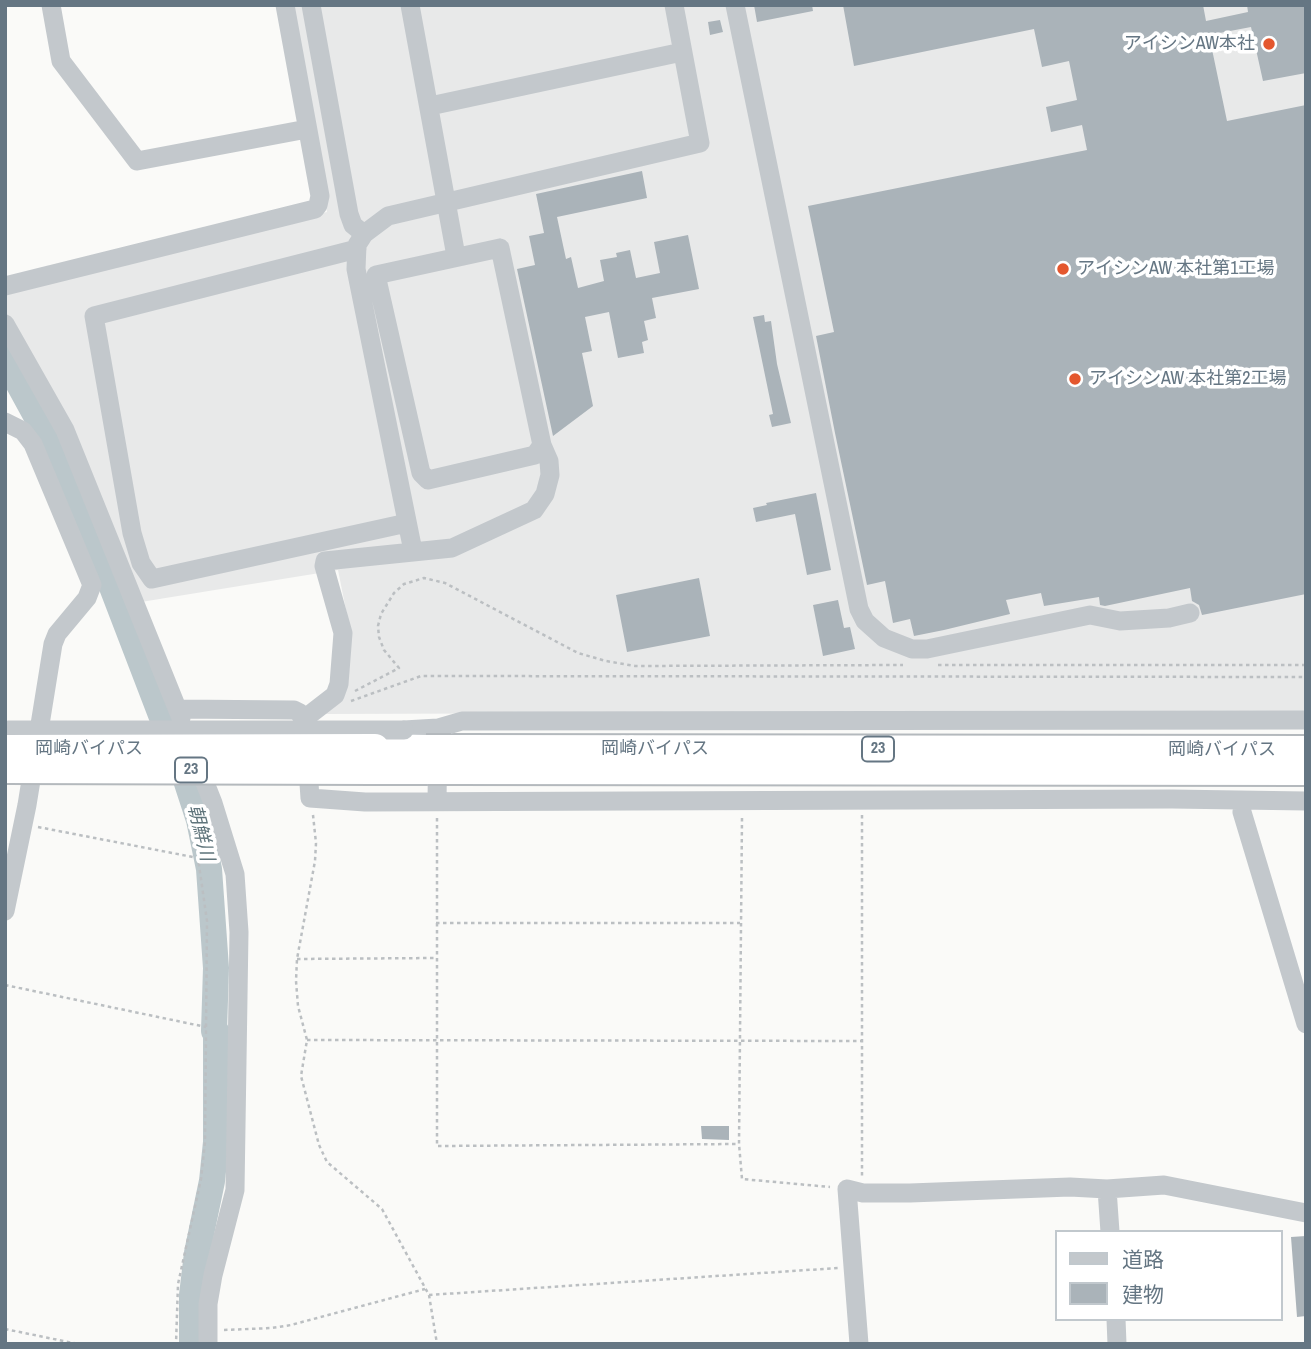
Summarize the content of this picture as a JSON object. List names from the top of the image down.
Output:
{
  "streets": {
    "highway": ["岡崎バイパス", "23"]
  },
  "water": ["朝鮮川"],
  "places": ["アイシンAW本社", "アイシンAW 本社第1工場", "アイシンAW 本社第2工場"],
  "legend": ["道路", "建物"]
}
